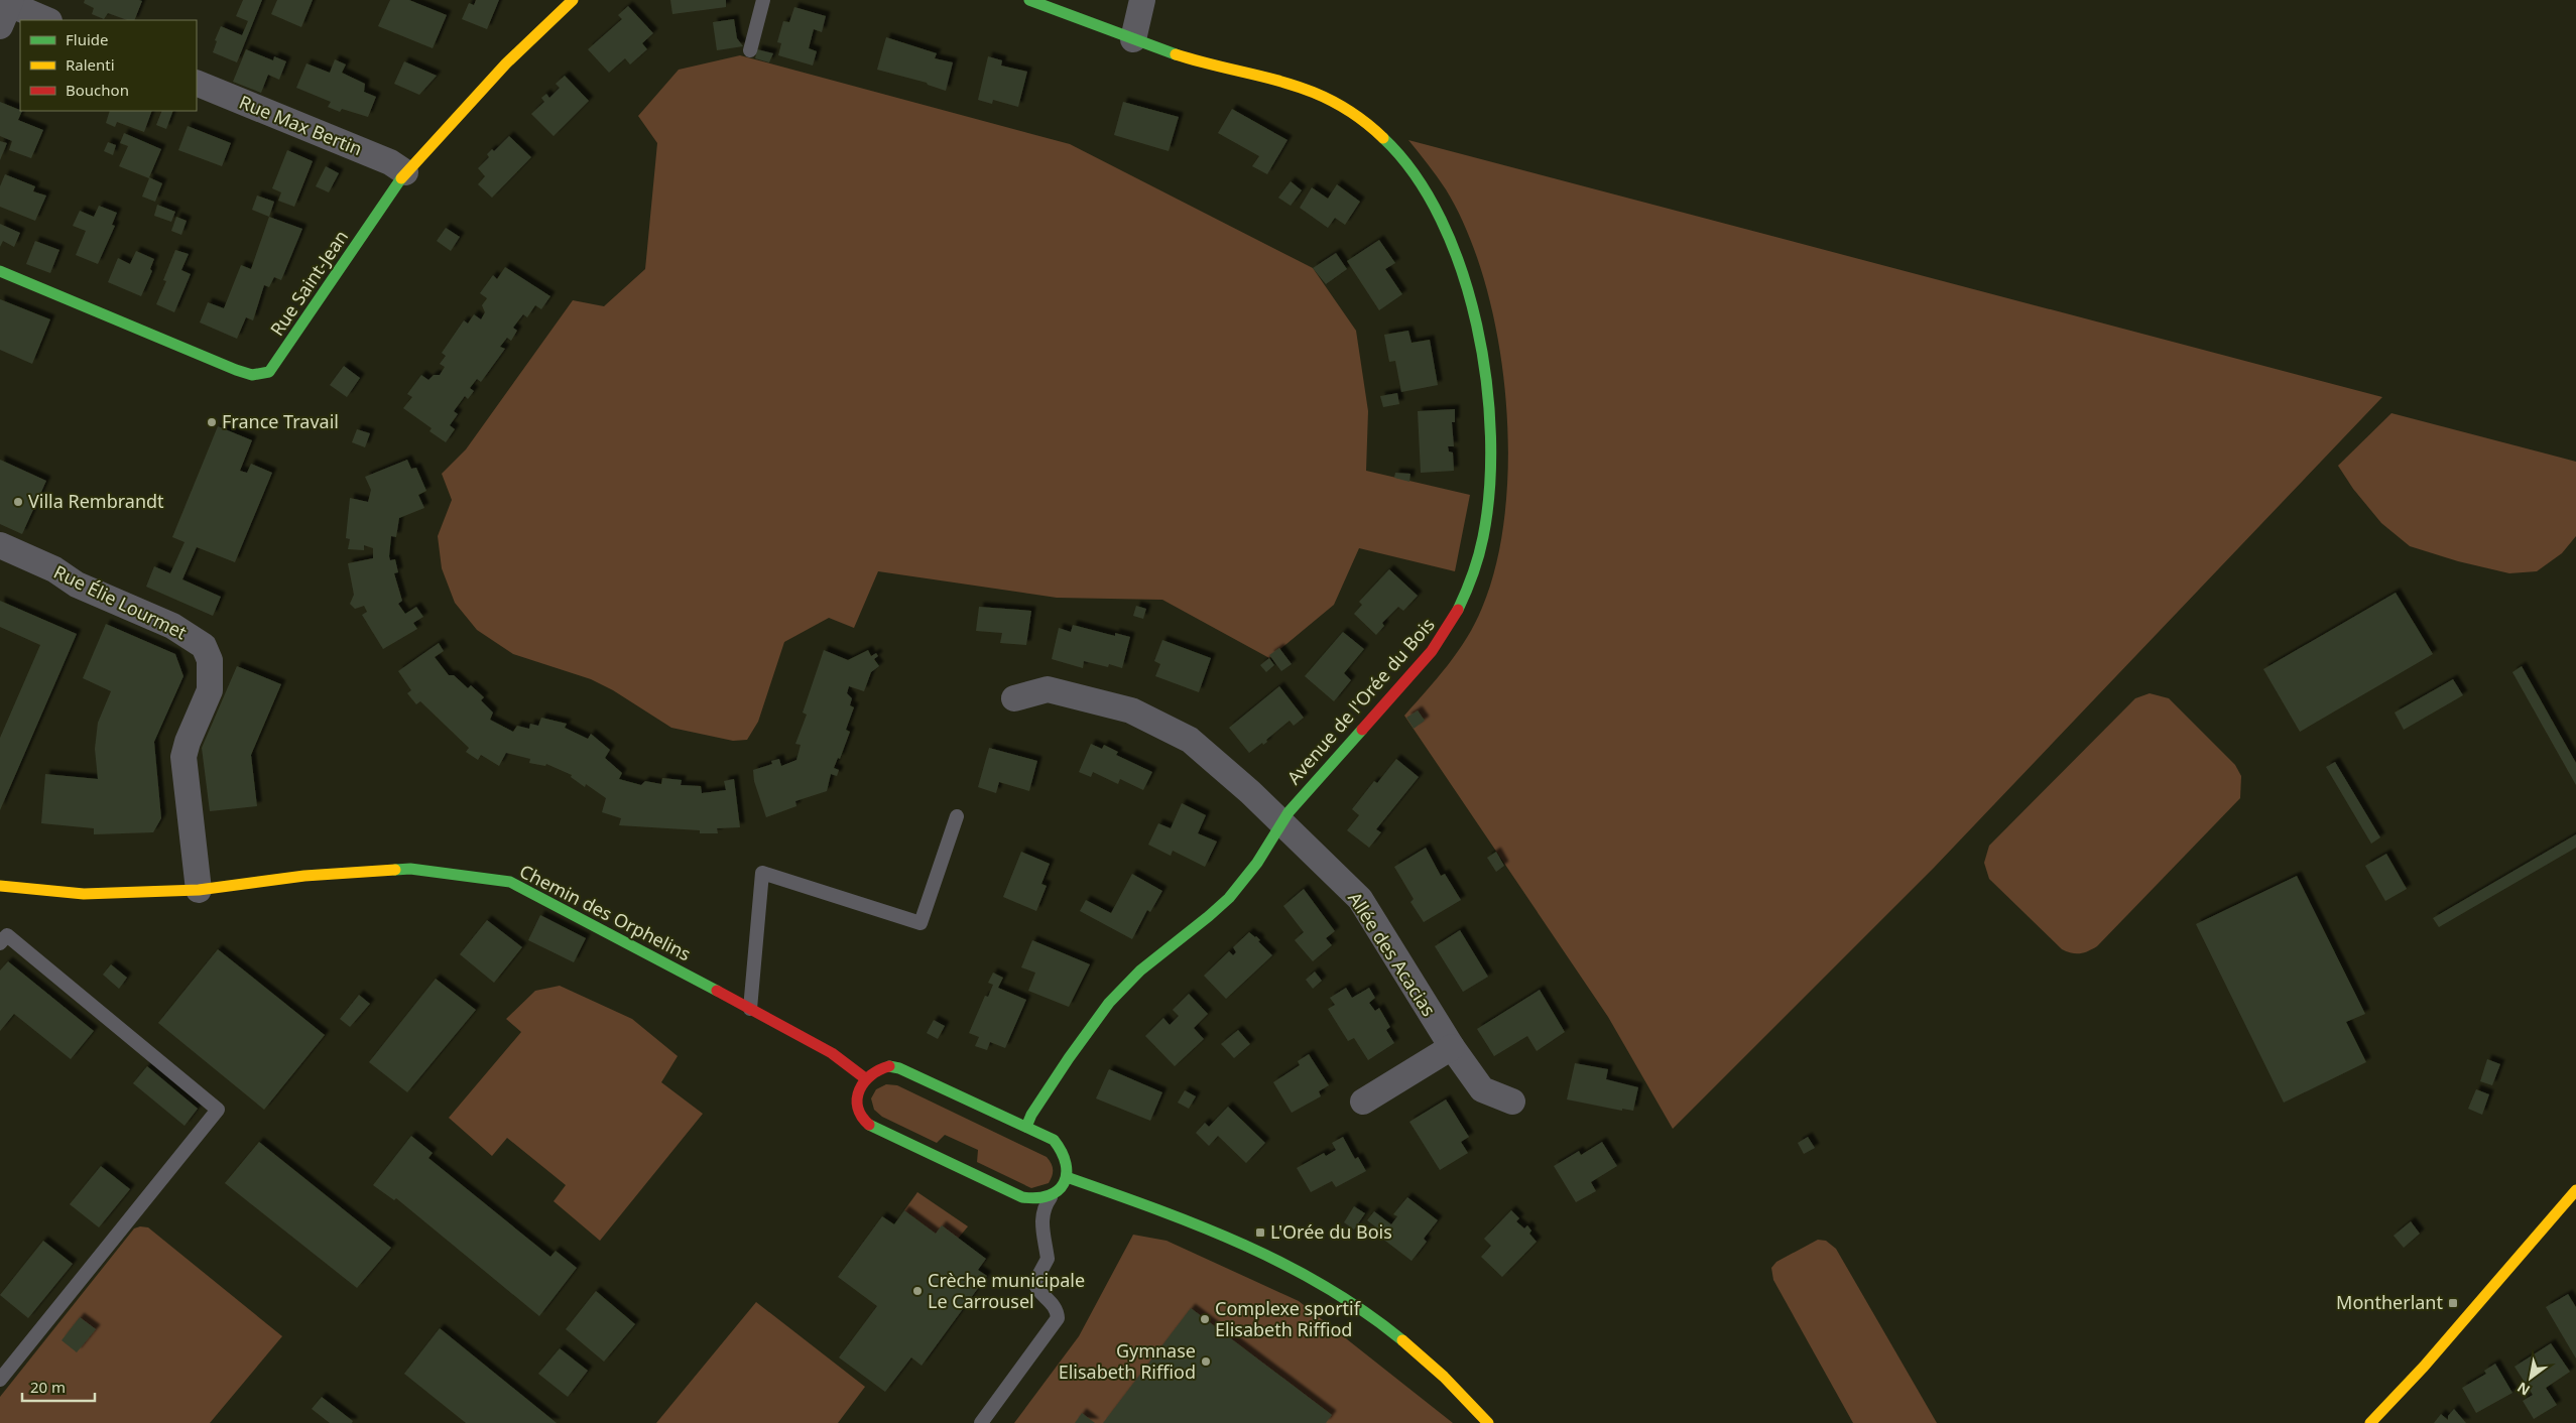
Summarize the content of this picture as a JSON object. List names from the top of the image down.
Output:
{
  "streets": {
    "street": [
      "Rue Max Bertin",
      "Rue Saint-Jean",
      "Rue Élie Lourmet",
      "Avenue de l'Orée du Bois",
      "Chemin des Orphelins",
      "Allée des Acacias"
    ]
  },
  "crossings": [
    ["Rue Max Bertin", "Rue Saint-Jean"],
    ["Rue Élie Lourmet", "Chemin des Orphelins"],
    ["Avenue de l'Orée du Bois", "Allée des Acacias"]
  ],
  "places": {
    "other": [
      "France Travail",
      "Villa Rembrandt",
      "Crèche municipale Le Carrousel",
      "Complexe sportif Elisabeth Riffiod",
      "Gymnase Elisabeth Riffiod"
    ],
    "transit": ["L'Orée du Bois", "Montherlant"]
  },
  "legend": ["Fluide", "Ralenti", "Bouchon"],
  "scale_bar": "20 m",
  "north": "bottom left"
}
